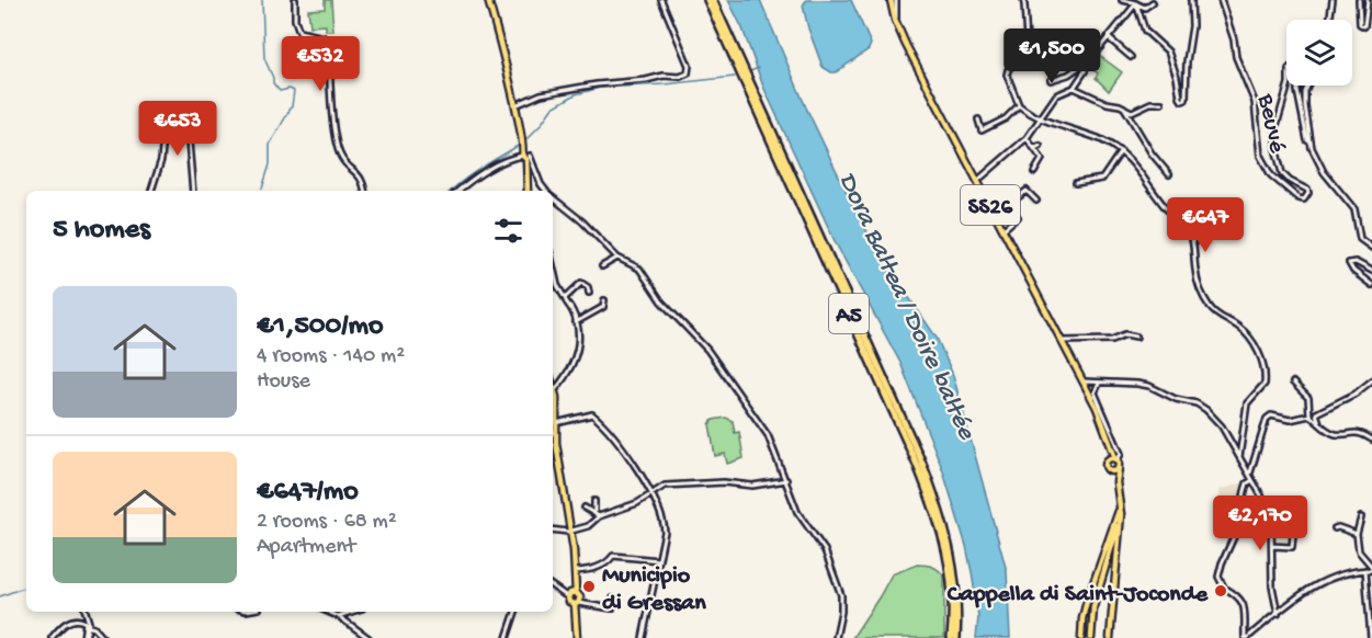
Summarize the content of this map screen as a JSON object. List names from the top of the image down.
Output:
{
  "streets": {
    "highway": ["A5"],
    "main road": ["SS26"],
    "street": ["Beuvé"]
  },
  "water": ["Dora Baltea / Doire baltée"],
  "places": ["Municipio di Gressan", "Cappella di Saint-Joconde"],
  "page": {
    "price": [
      "€1,500",
      "€532",
      "€653",
      "€647",
      "€2,170"
    ],
    "heading": "5 homes",
    "list": [
      {
        "name": "€1,500/mo",
        "note": "4 rooms · 140 m² · House"
      },
      {
        "name": "€647/mo",
        "note": "2 rooms · 68 m² · Apartment"
      }
    ]
  }
}
